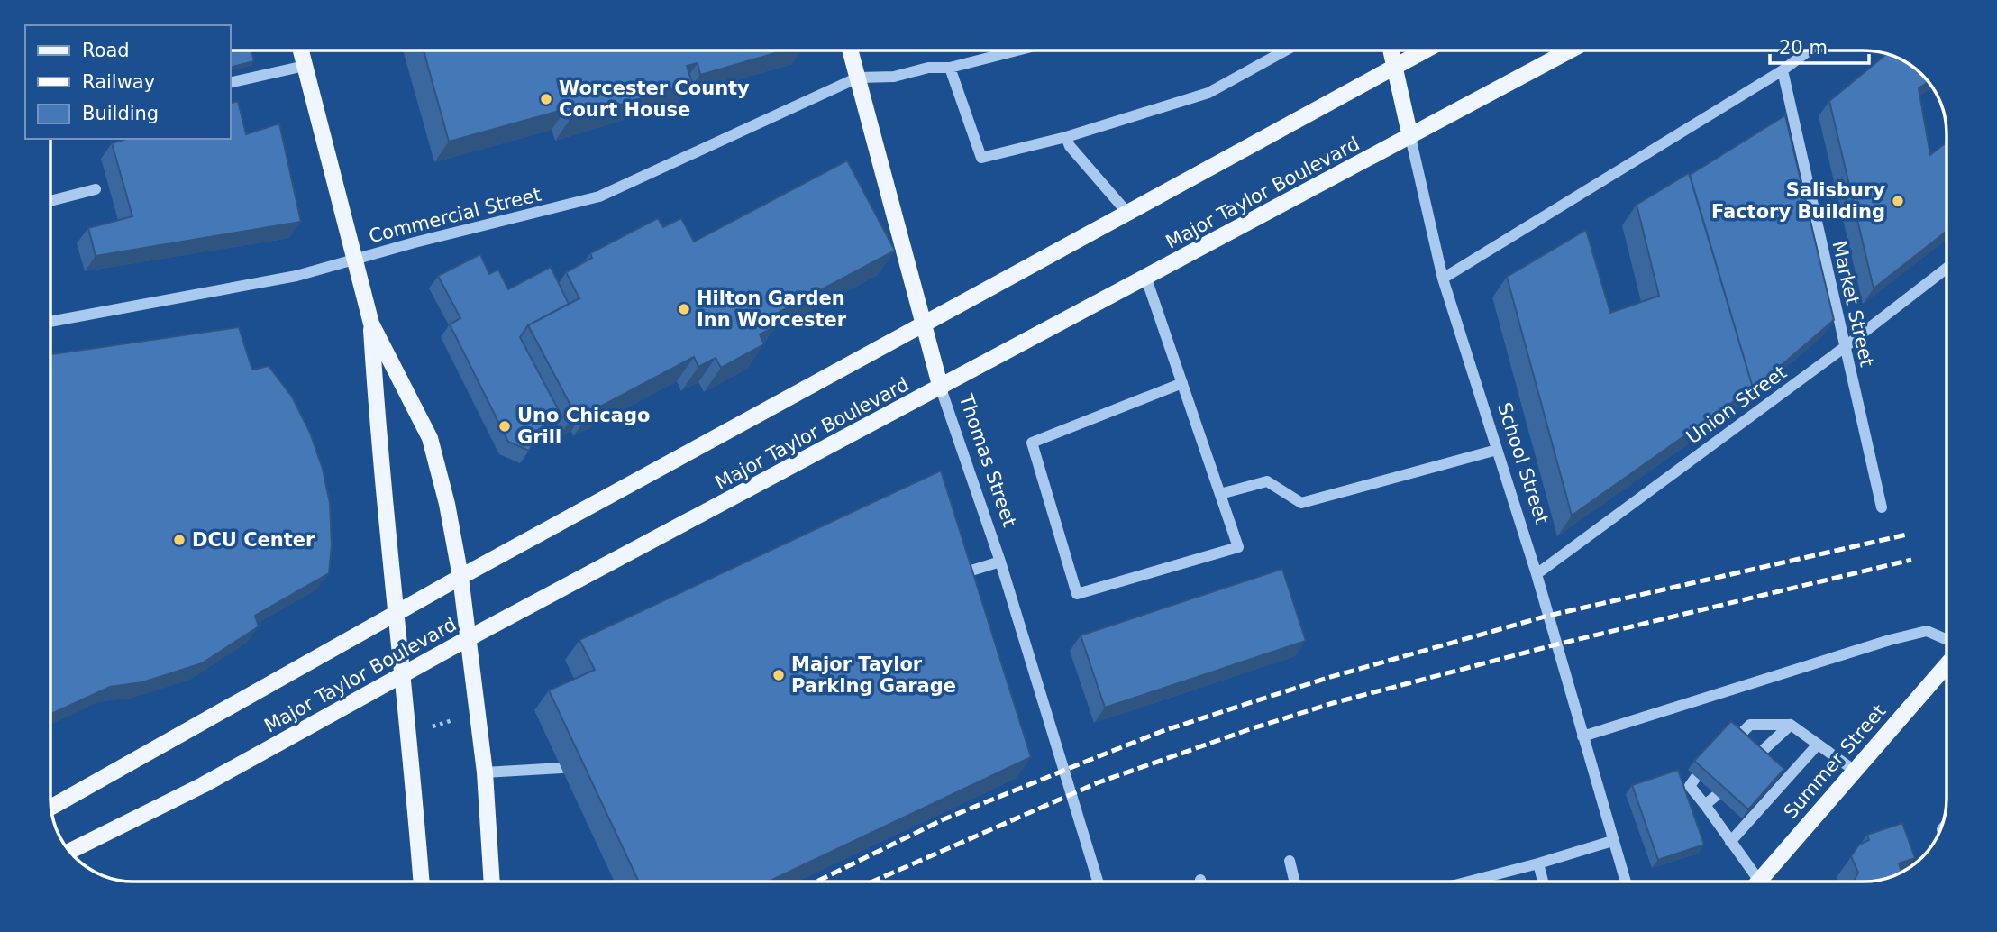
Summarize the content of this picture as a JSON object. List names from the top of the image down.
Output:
{
  "streets": {
    "main road": [
      "Major Taylor Boulevard",
      "Thomas Street",
      "School Street",
      "Summer Street"
    ],
    "street": ["Commercial Street", "Market Street", "Union Street"]
  },
  "crossings": [
    ["Major Taylor Boulevard", "Thomas Street"],
    ["Major Taylor Boulevard", "School Street"],
    ["Commercial Street", "Thomas Street"],
    ["Market Street", "Union Street"],
    ["Union Street", "School Street"]
  ],
  "places": [
    "Worcester County Court House",
    "Salisbury Factory Building",
    "Hilton Garden Inn Worcester",
    "Uno Chicago Grill",
    "DCU Center",
    "Major Taylor Parking Garage"
  ],
  "legend": ["Road", "Railway", "Building"],
  "scale_bar": "20 m"
}
